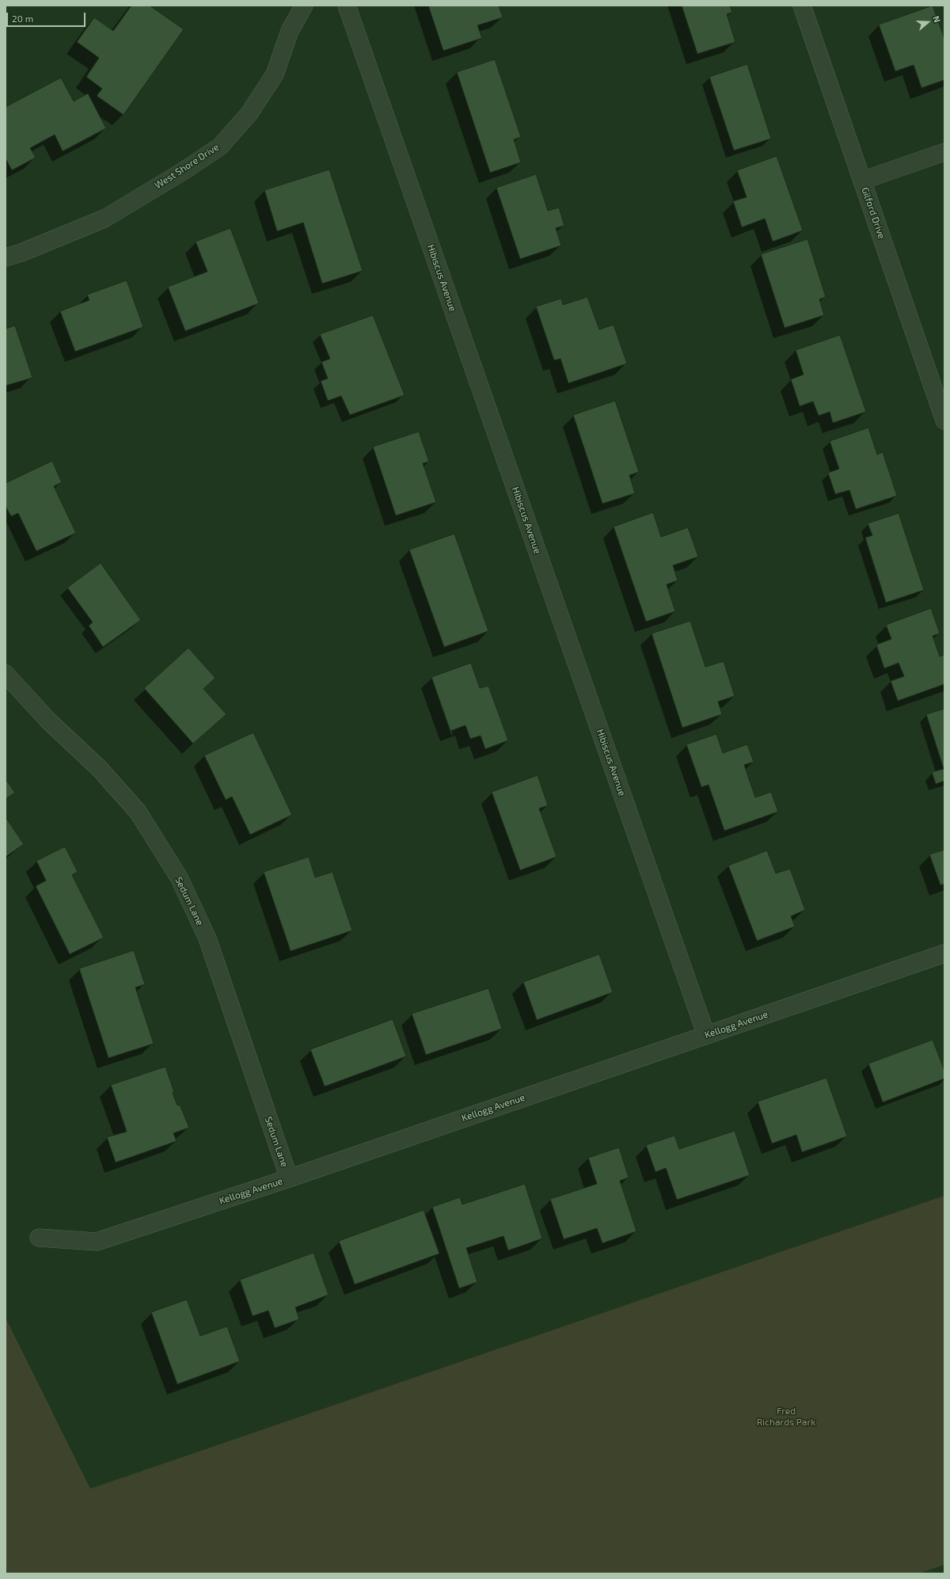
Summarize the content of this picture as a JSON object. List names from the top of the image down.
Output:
{
  "streets": {
    "street": [
      "West Shore Drive",
      "Gilford Drive",
      "Hibiscus Avenue",
      "Sedum Lane",
      "Kellogg Avenue"
    ]
  },
  "crossings": [
    ["Hibiscus Avenue", "Kellogg Avenue"],
    ["Sedum Lane", "Kellogg Avenue"]
  ],
  "parks": ["Fred Richards Park"],
  "scale_bar": "20 m",
  "north": "right"
}
